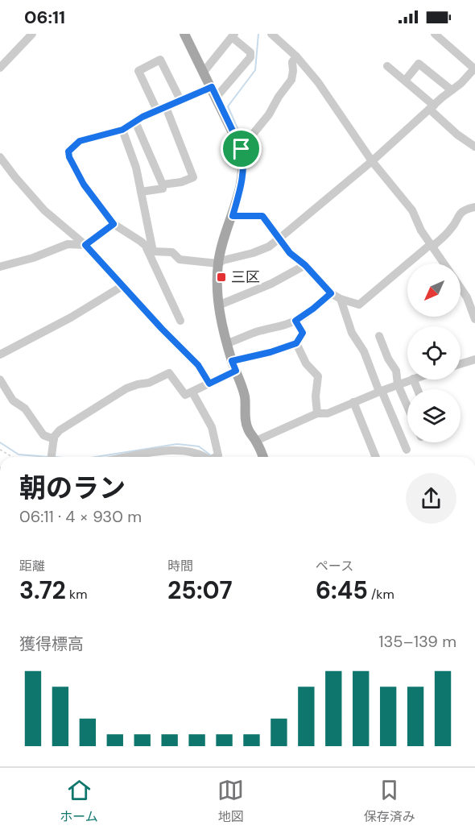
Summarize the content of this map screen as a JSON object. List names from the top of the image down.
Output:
{
  "places": {
    "transit": ["三区"]
  },
  "north": "bottom left",
  "page": {
    "status": "06:11",
    "heading": ["朝のラン", "06:11 · 4 × 930 m"],
    "stats": [
      ["距離", "3.72 km"],
      ["時間", "25:07"],
      ["ペース", "6:45 /km"]
    ],
    "chart": ["獲得標高", "135–139 m"],
    "tabs": ["ホーム", "地図", "保存済み"]
  }
}
